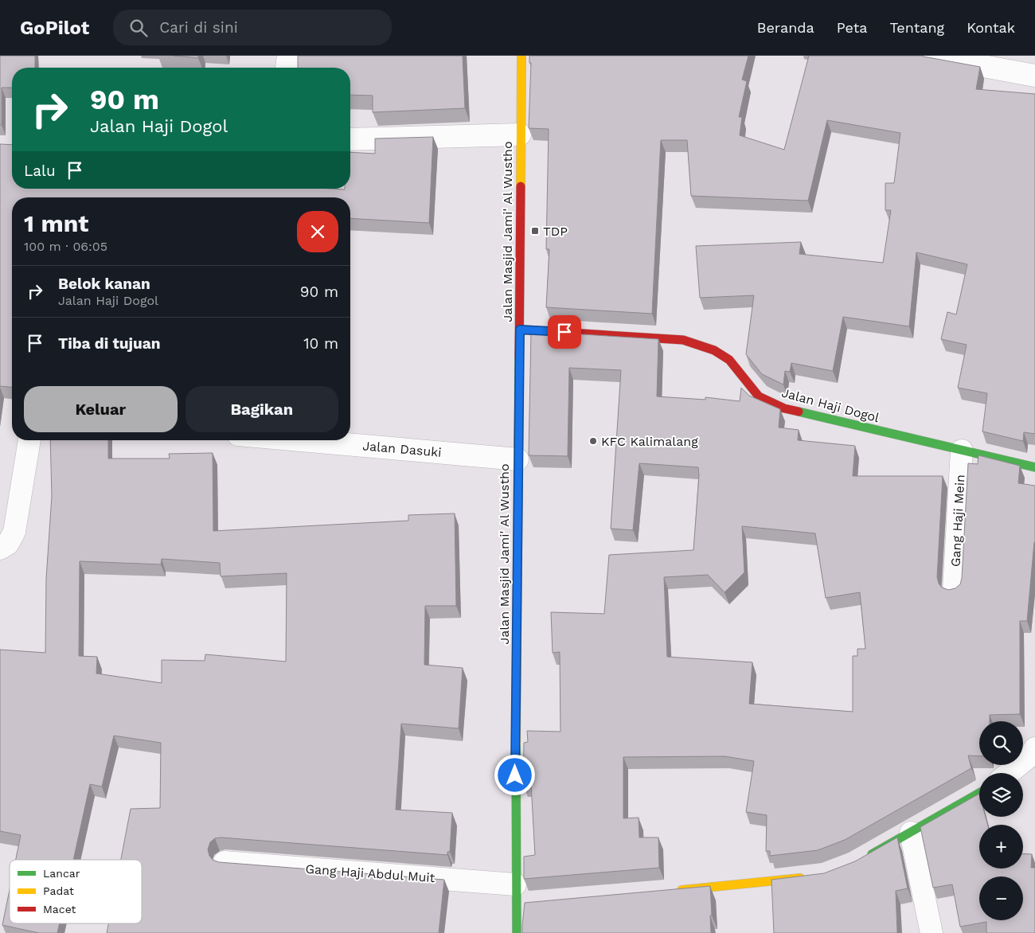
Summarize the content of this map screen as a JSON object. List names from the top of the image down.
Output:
{
  "streets": {
    "street": [
      "Jalan Masjid Jami' Al Wustho",
      "Jalan Haji Dogol",
      "Jalan Dasuki",
      "Gang Haji Mein",
      "Gang Haji Abdul Muit"
    ]
  },
  "crossings": [
    ["Jalan Masjid Jami' Al Wustho", "Jalan Haji Dogol"],
    ["Jalan Masjid Jami' Al Wustho", "Jalan Dasuki"],
    ["Jalan Masjid Jami' Al Wustho", "Gang Haji Abdul Muit"],
    ["Jalan Haji Dogol", "Gang Haji Mein"]
  ],
  "places": {
    "transit": ["TDP"],
    "other": ["KFC Kalimalang"]
  },
  "legend": ["Lancar", "Padat", "Macet"],
  "page": {
    "header": "GoPilot",
    "search": "Cari di sini",
    "nav": [
      "Beranda",
      "Peta",
      "Tentang",
      "Kontak"
    ],
    "turn": ["90 m", "Jalan Haji Dogol"],
    "then": "Lalu",
    "heading": ["1 mnt", "100 m · 06:05"],
    "list": [
      {
        "name": "Belok kanan",
        "note": "Jalan Haji Dogol",
        "value": "90 m"
      },
      {
        "name": "Tiba di tujuan",
        "value": "10 m"
      }
    ],
    "buttons": ["Keluar", "Bagikan"],
    "map_buttons": ["+", "−"]
  }
}
